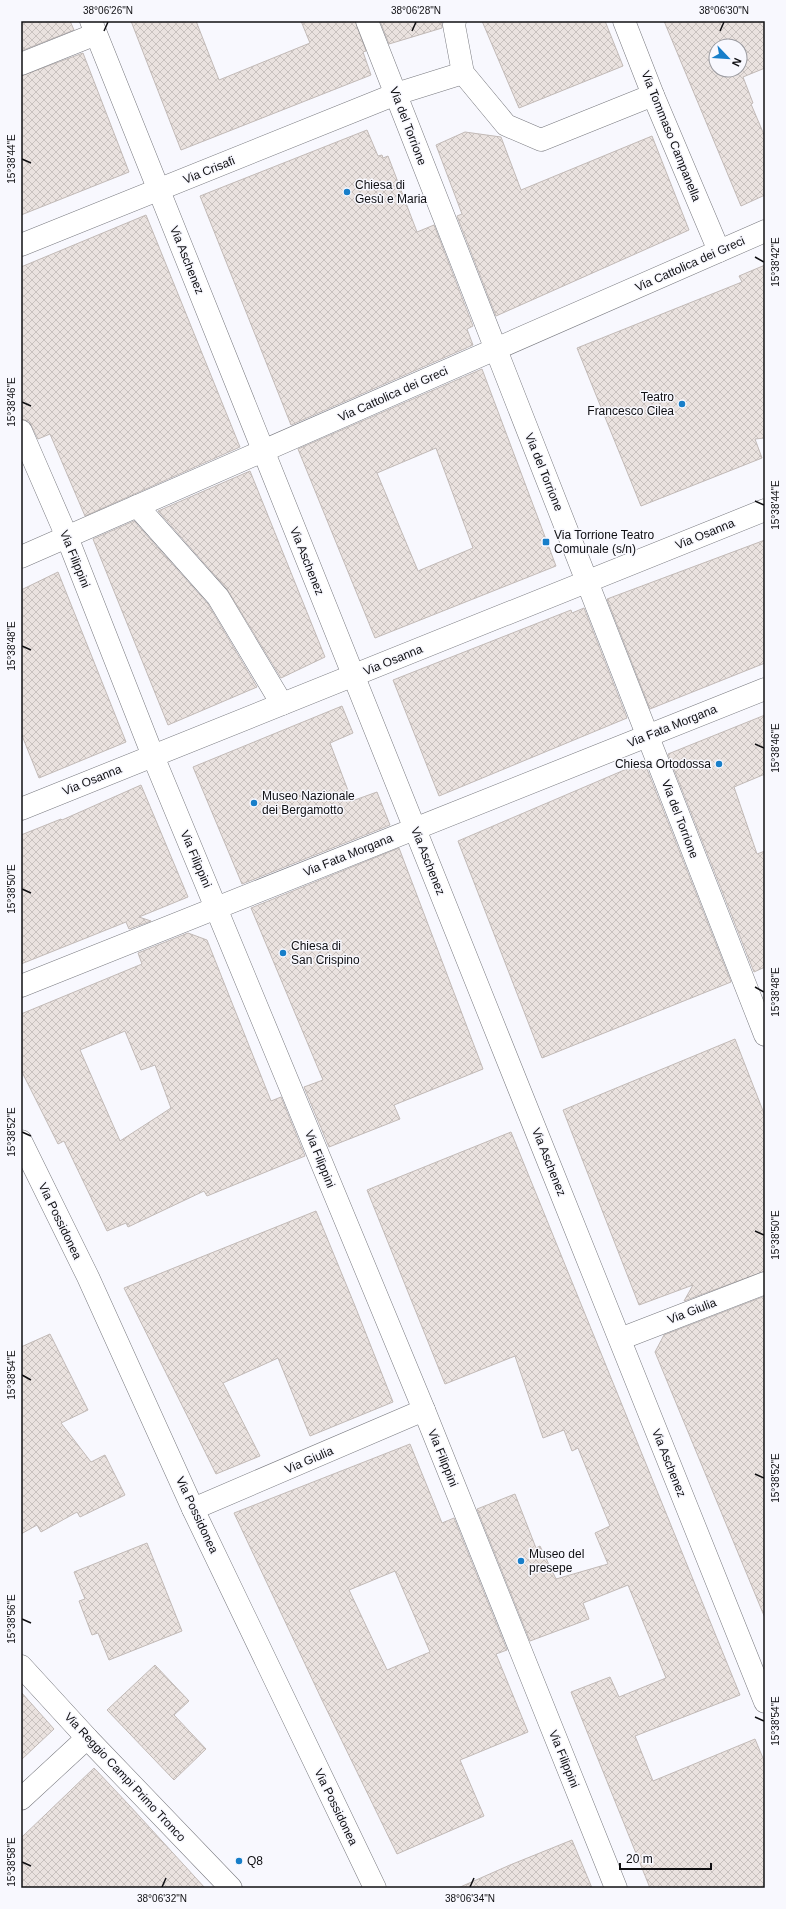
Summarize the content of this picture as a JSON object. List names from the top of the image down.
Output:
{
  "streets": {
    "street": [
      "Via del Torrione",
      "Via Tommaso Campanella",
      "Via Crisafi",
      "Via Aschenez",
      "Via Cattolica dei Greci",
      "Via Osanna",
      "Via Filippini",
      "Via Fata Morgana",
      "Via Possidonea",
      "Via Giulia",
      "Via Reggio Campi Primo Tronco"
    ]
  },
  "crossings": [
    ["Via del Torrione", "Via Crisafi"],
    ["Via del Torrione", "Via Cattolica dei Greci"],
    ["Via del Torrione", "Via Osanna"],
    ["Via del Torrione", "Via Fata Morgana"],
    ["Via Tommaso Campanella", "Via Cattolica dei Greci"],
    ["Via Crisafi", "Via Aschenez"],
    ["Via Aschenez", "Via Cattolica dei Greci"],
    ["Via Aschenez", "Via Osanna"],
    ["Via Aschenez", "Via Fata Morgana"],
    ["Via Aschenez", "Via Giulia"],
    ["Via Cattolica dei Greci", "Via Filippini"],
    ["Via Osanna", "Via Filippini"],
    ["Via Filippini", "Via Fata Morgana"],
    ["Via Filippini", "Via Giulia"],
    ["Via Possidonea", "Via Giulia"]
  ],
  "places": {
    "other": [
      "Chiesa di Gesù e Maria",
      "Teatro Francesco Cilea",
      "Chiesa Ortodossa",
      "Museo Nazionale dei Bergamotto",
      "Chiesa di San Crispino",
      "Museo del presepe",
      "Q8"
    ],
    "transit": ["Via Torrione Teatro Comunale (s/n)"]
  },
  "scale_bar": "20 m",
  "north": "bottom right",
  "coordinates": [
    "38°06'26\"N",
    "38°06'28\"N",
    "38°06'30\"N",
    "15°38'44\"E",
    "15°38'42\"E",
    "15°38'46\"E",
    "15°38'48\"E",
    "15°38'50\"E",
    "15°38'52\"E",
    "15°38'54\"E",
    "15°38'56\"E",
    "15°38'58\"E",
    "38°06'32\"N",
    "38°06'34\"N"
  ]
}
